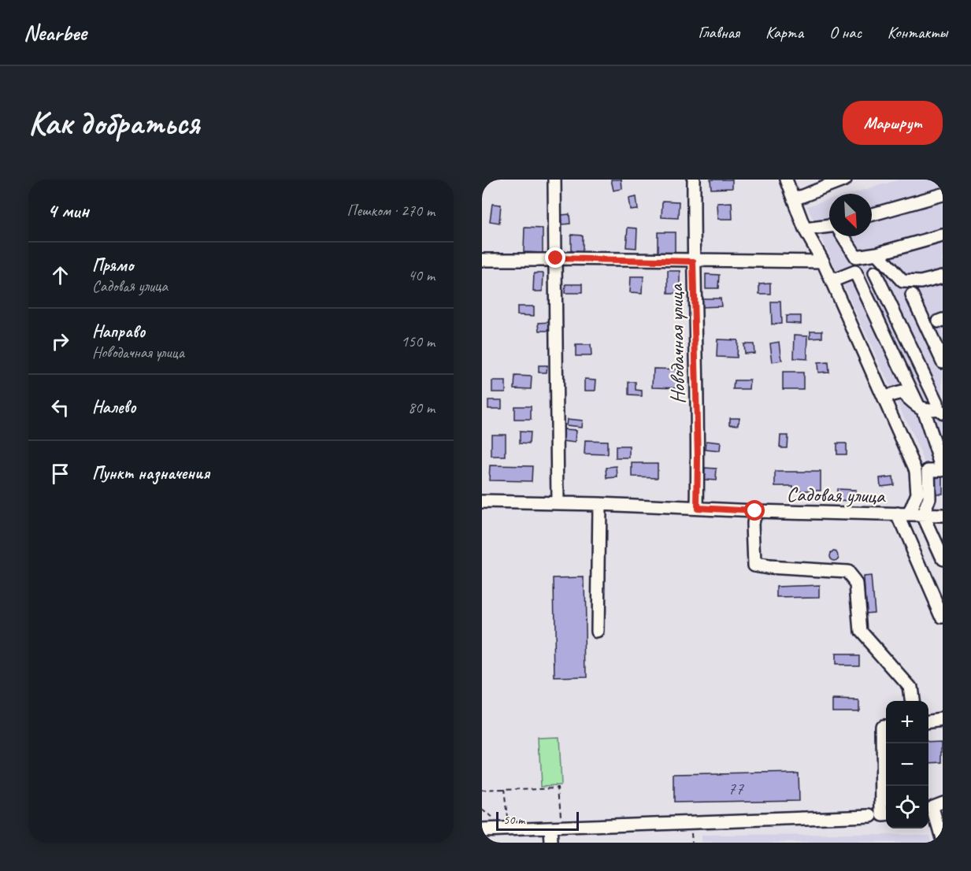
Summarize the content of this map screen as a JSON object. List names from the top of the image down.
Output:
{
  "streets": {
    "street": ["Новодачная улица", "Садовая улица"]
  },
  "crossings": [
    ["Новодачная улица", "Садовая улица"]
  ],
  "house_numbers": ["77"],
  "scale_bar": "50 m",
  "north": "bottom right",
  "page": {
    "header": "Nearbee",
    "nav": [
      "Главная",
      "Карта",
      "О нас",
      "Контакты"
    ],
    "buttons": "Маршрут",
    "title": "Как добраться",
    "heading": ["4 мин", "Пешком · 270 m"],
    "list": [
      ["Прямо", "Садовая улица", "40 m"],
      ["Направо", "Новодачная улица", "150 m"],
      ["Налево", "80 m"],
      "Пункт назначения"
    ],
    "map_buttons": ["+", "−"],
    "scale": "50 m"
  }
}
